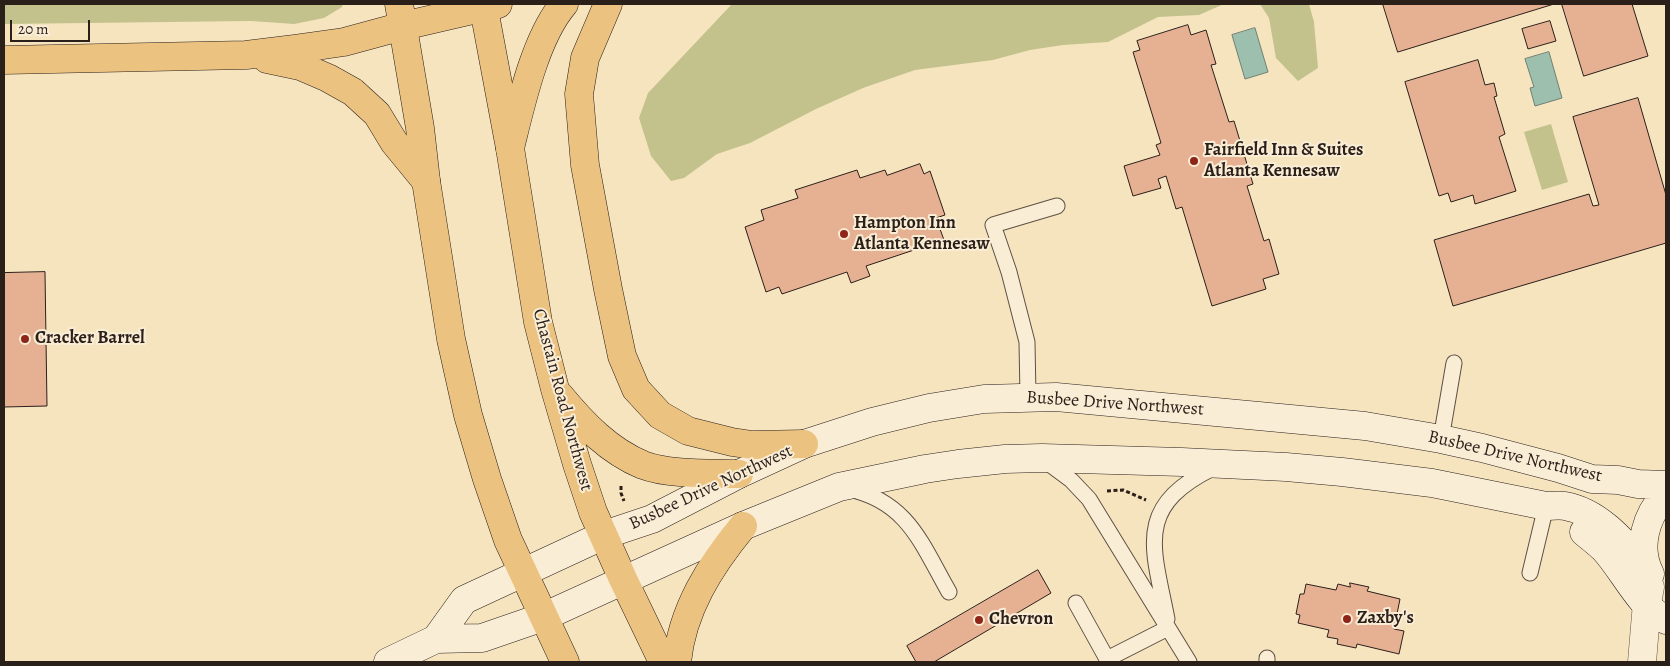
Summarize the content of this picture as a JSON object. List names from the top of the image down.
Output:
{
  "streets": {
    "main road": ["Chastain Road Northwest"],
    "street": ["Busbee Drive Northwest"]
  },
  "crossings": [
    ["Chastain Road Northwest", "Busbee Drive Northwest"]
  ],
  "places": [
    "Fairfield Inn & Suites Atlanta Kennesaw",
    "Hampton Inn Atlanta Kennesaw",
    "Cracker Barrel",
    "Zaxby's",
    "Chevron"
  ],
  "scale_bar": "20 m"
}
